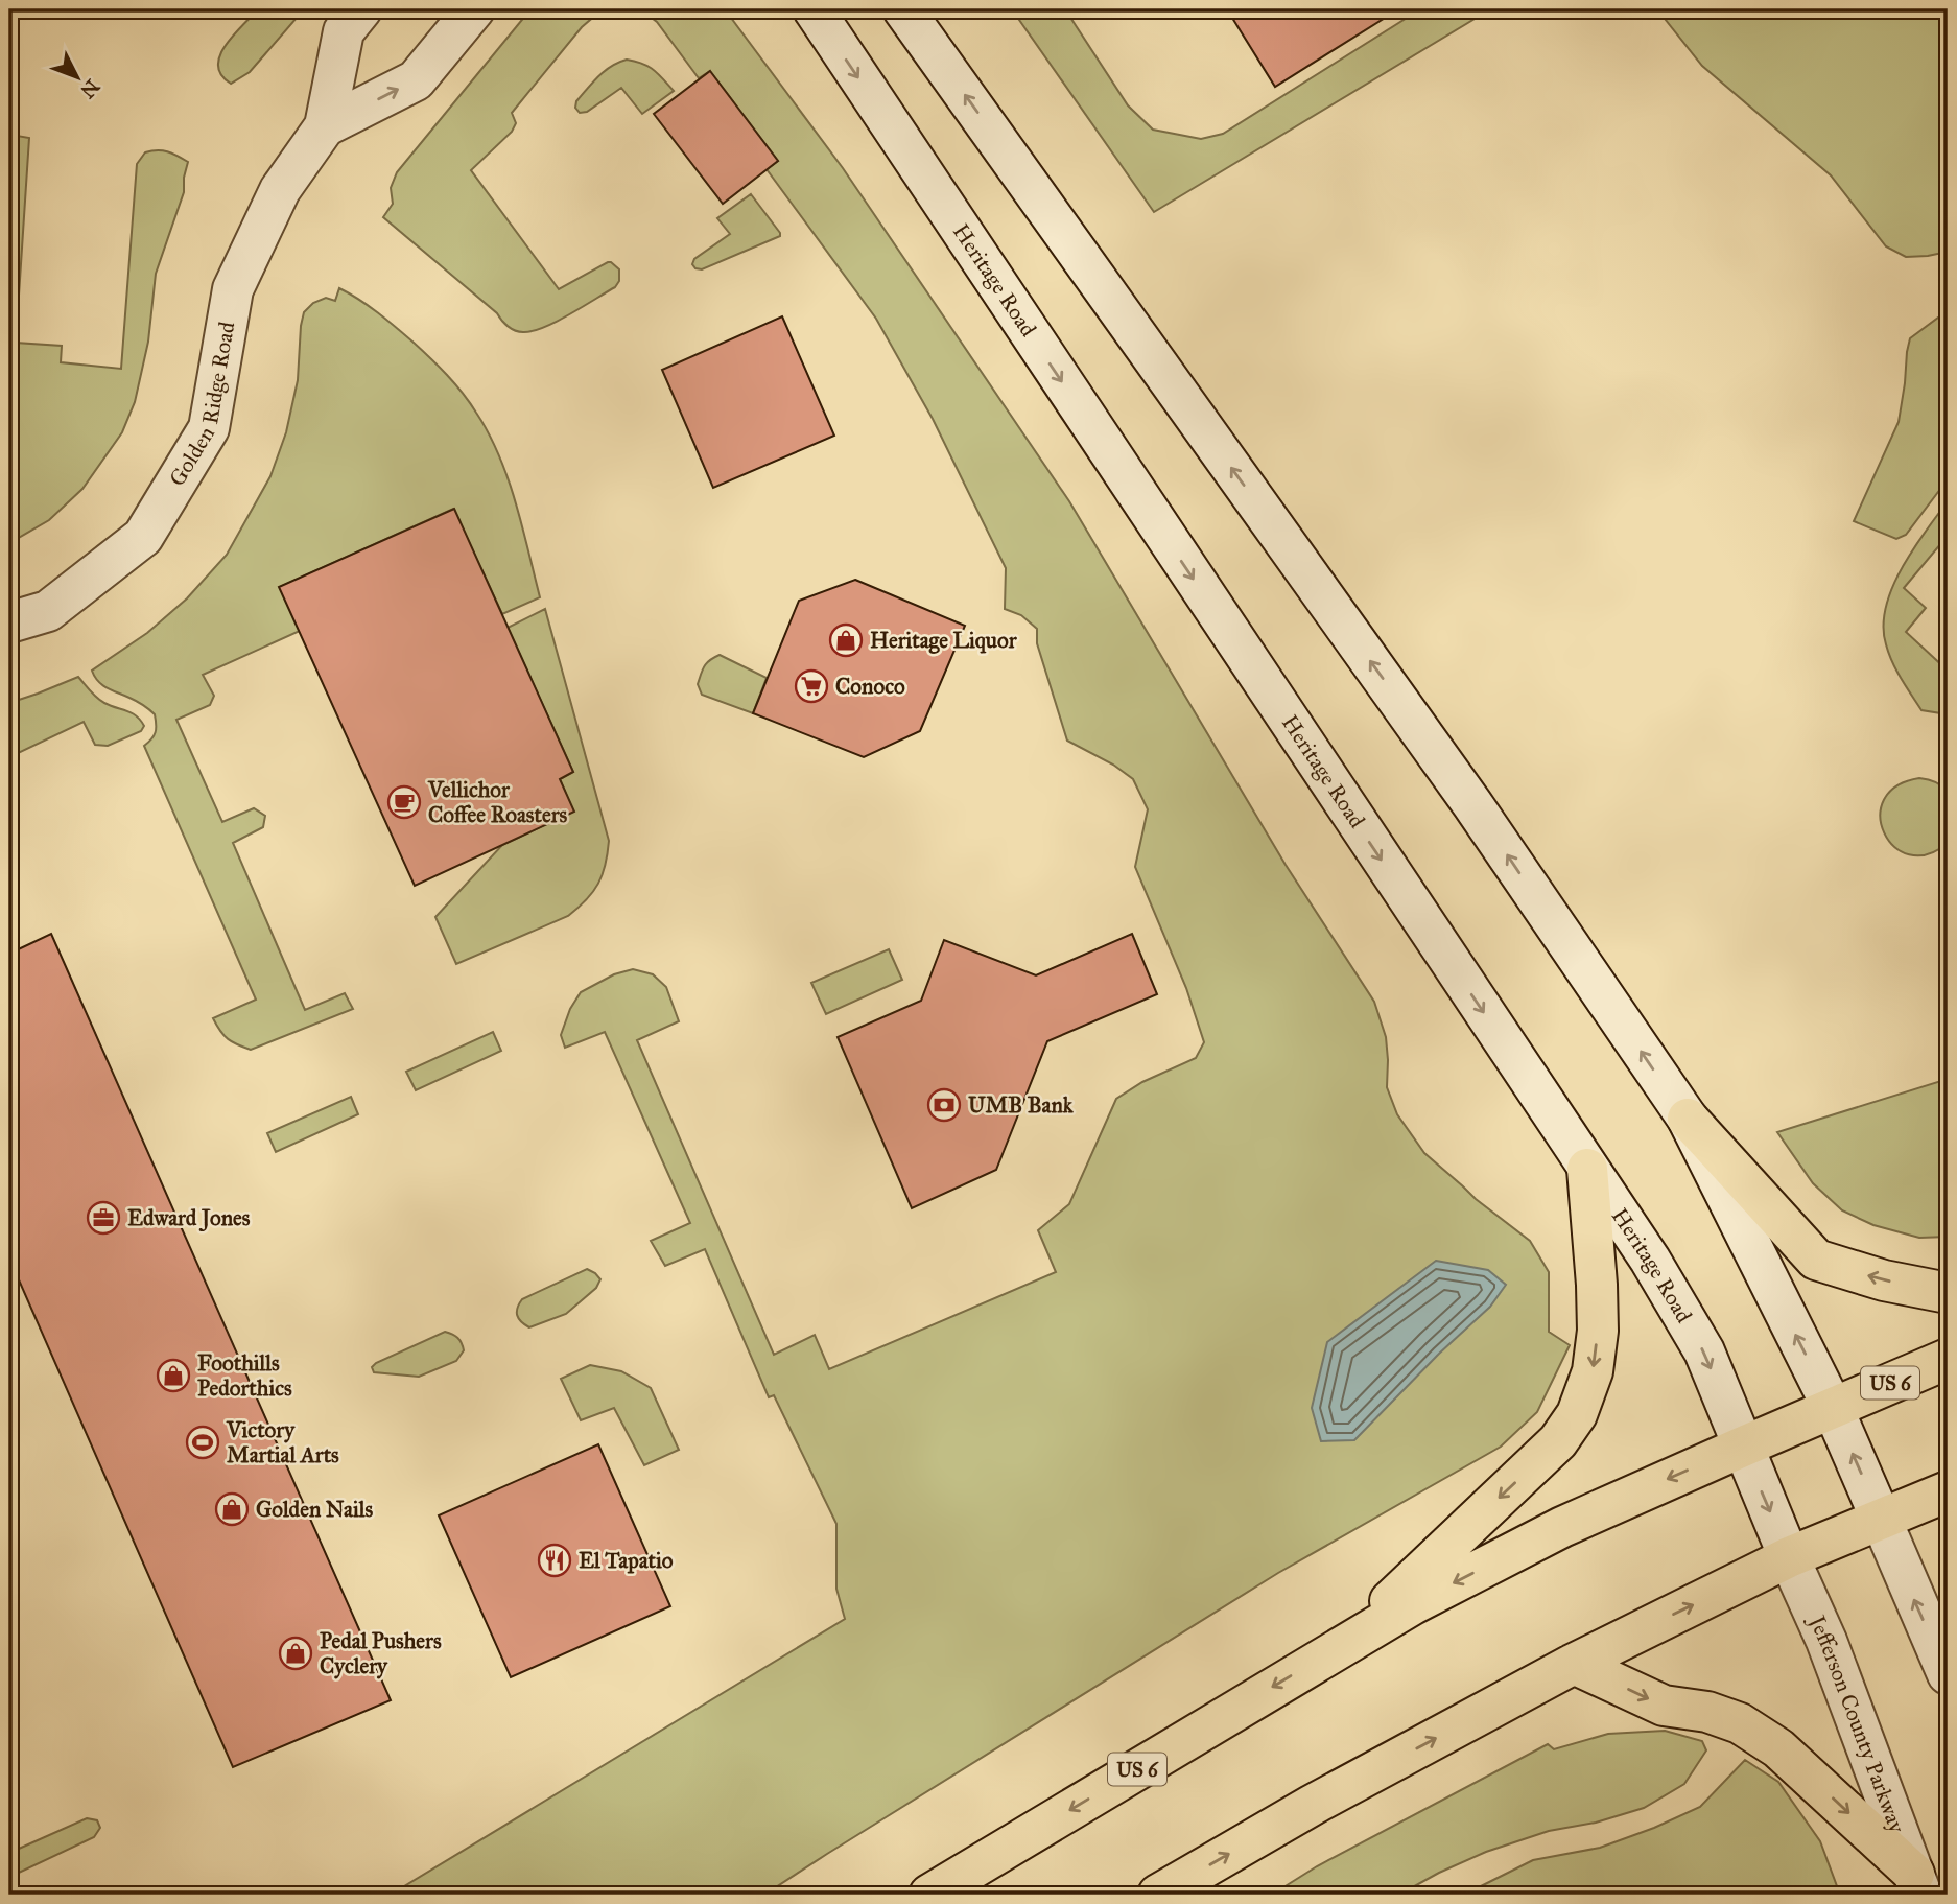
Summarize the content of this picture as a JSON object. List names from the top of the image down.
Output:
{
  "streets": {
    "highway": ["US 6"],
    "main road": ["Heritage Road", "Golden Ridge Road", "Jefferson County Parkway"]
  },
  "crossings": [
    ["Heritage Road", "US 6"],
    ["Heritage Road", "Jefferson County Parkway"]
  ],
  "places": {
    "shop": [
      "Heritage Liquor",
      "Foothills Pedorthics",
      "Golden Nails",
      "Pedal Pushers Cyclery"
    ],
    "supermarket": ["Conoco"],
    "cafe": ["Vellichor Coffee Roasters"],
    "bank": ["UMB Bank"],
    "office": ["Edward Jones"],
    "sports": ["Victory Martial Arts"],
    "restaurant": ["El Tapatio"]
  },
  "north": "bottom right"
}
